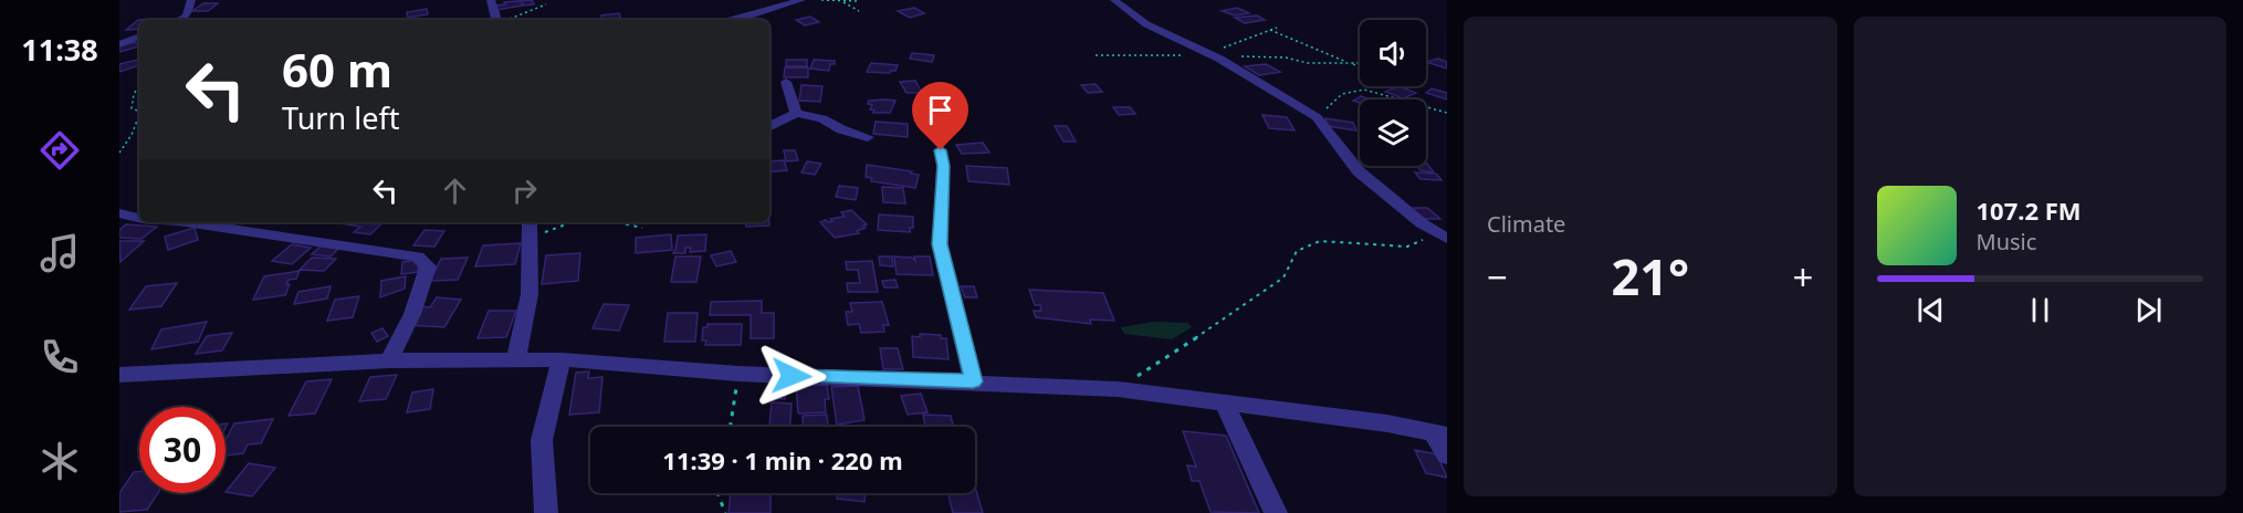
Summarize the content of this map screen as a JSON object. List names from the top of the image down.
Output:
{
  "page": {
    "tabs": "11:38",
    "tile": "Climate",
    "turn": ["60 m", "Turn left"],
    "song": ["107.2 FM", "Music"],
    "heat": ["−", "21°", "+"],
    "limit": "30",
    "trip": "11:39 · 1 min · 220 m"
  }
}
